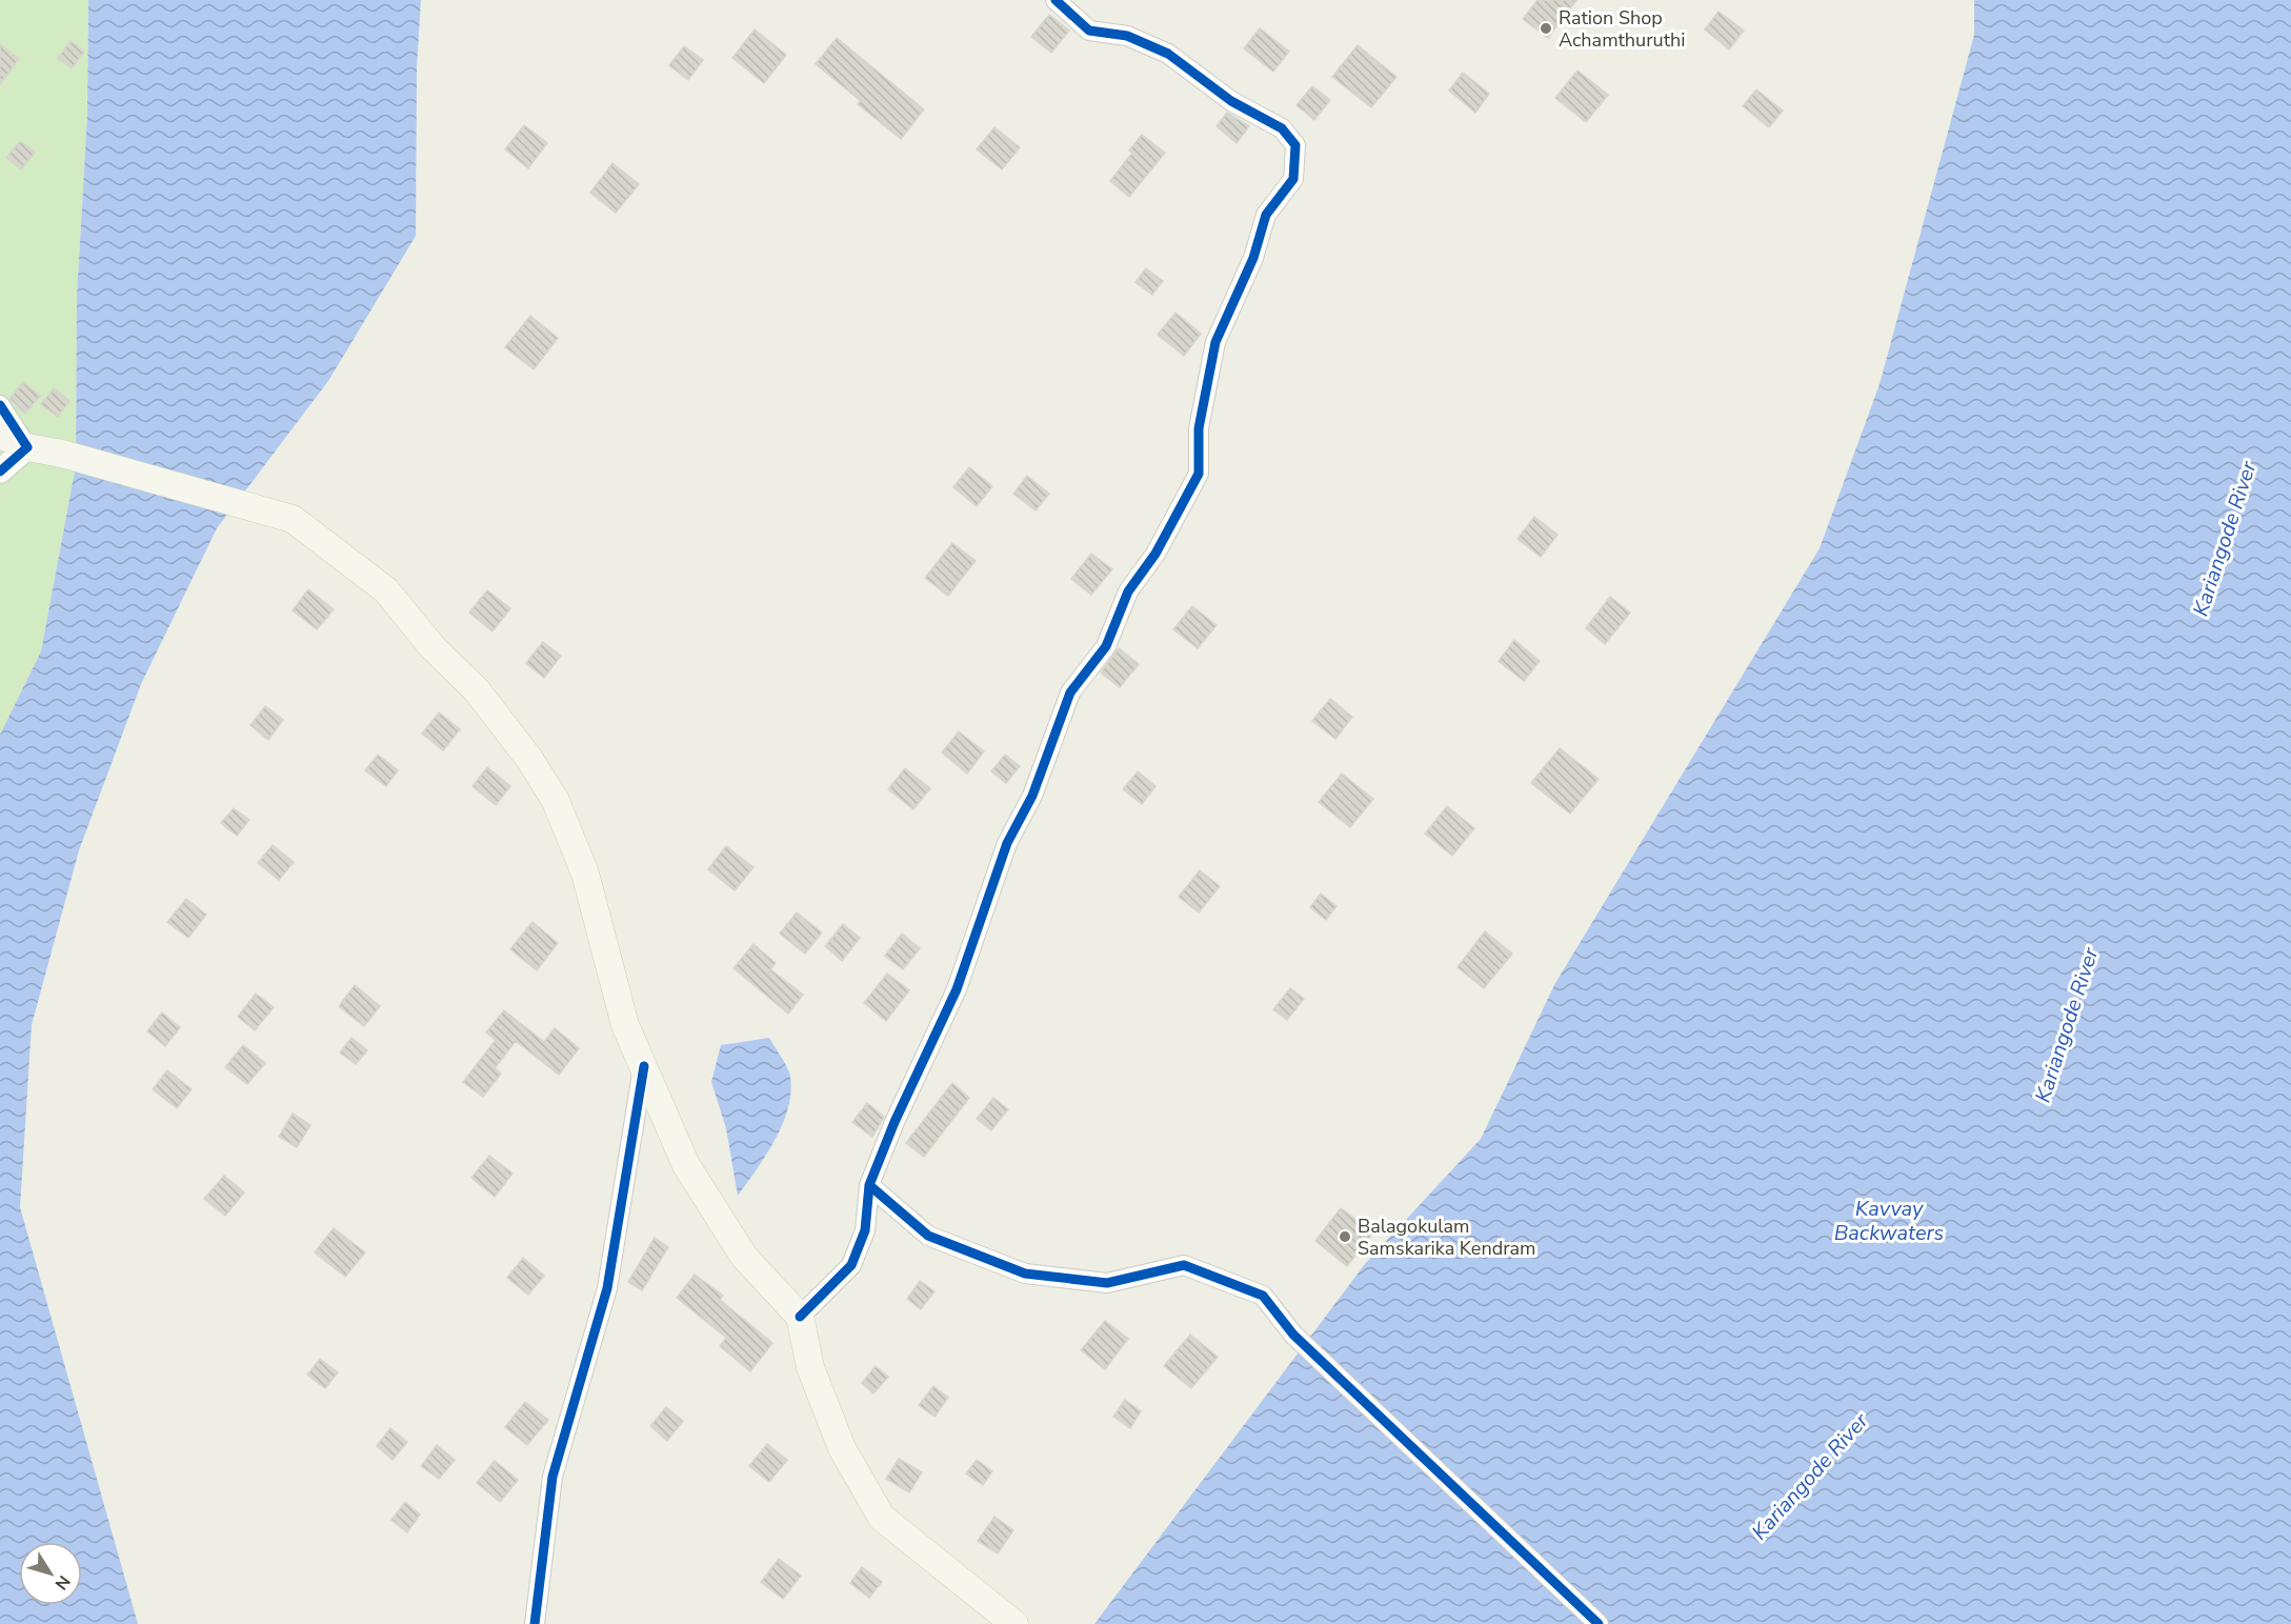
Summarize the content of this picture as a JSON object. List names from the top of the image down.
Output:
{
  "water": ["Kariangode River", "Kavvay Backwaters"],
  "places": ["Ration Shop Achamthuruthi", "Balagokulam Samskarika Kendram"],
  "north": "bottom right"
}
